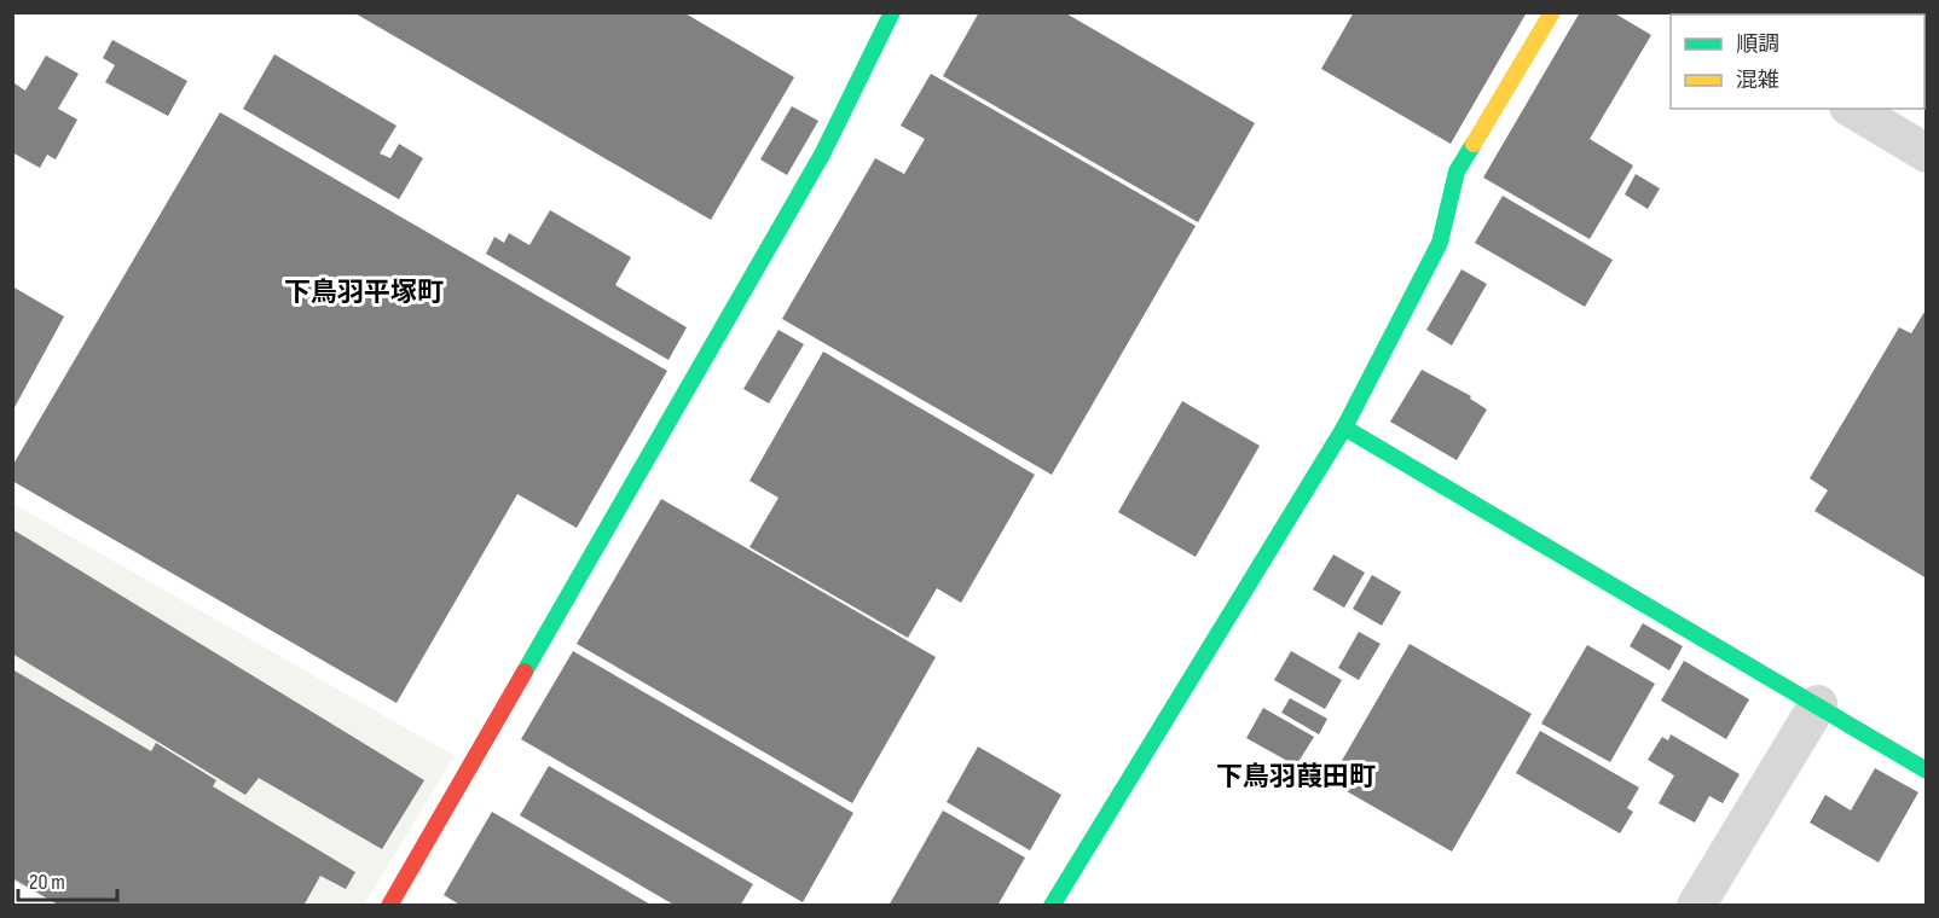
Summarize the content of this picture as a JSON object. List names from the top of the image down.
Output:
{
  "districts": ["下鳥羽平塚町", "下鳥羽葭田町"],
  "legend": ["順調", "混雑"],
  "scale_bar": "20 m"
}
